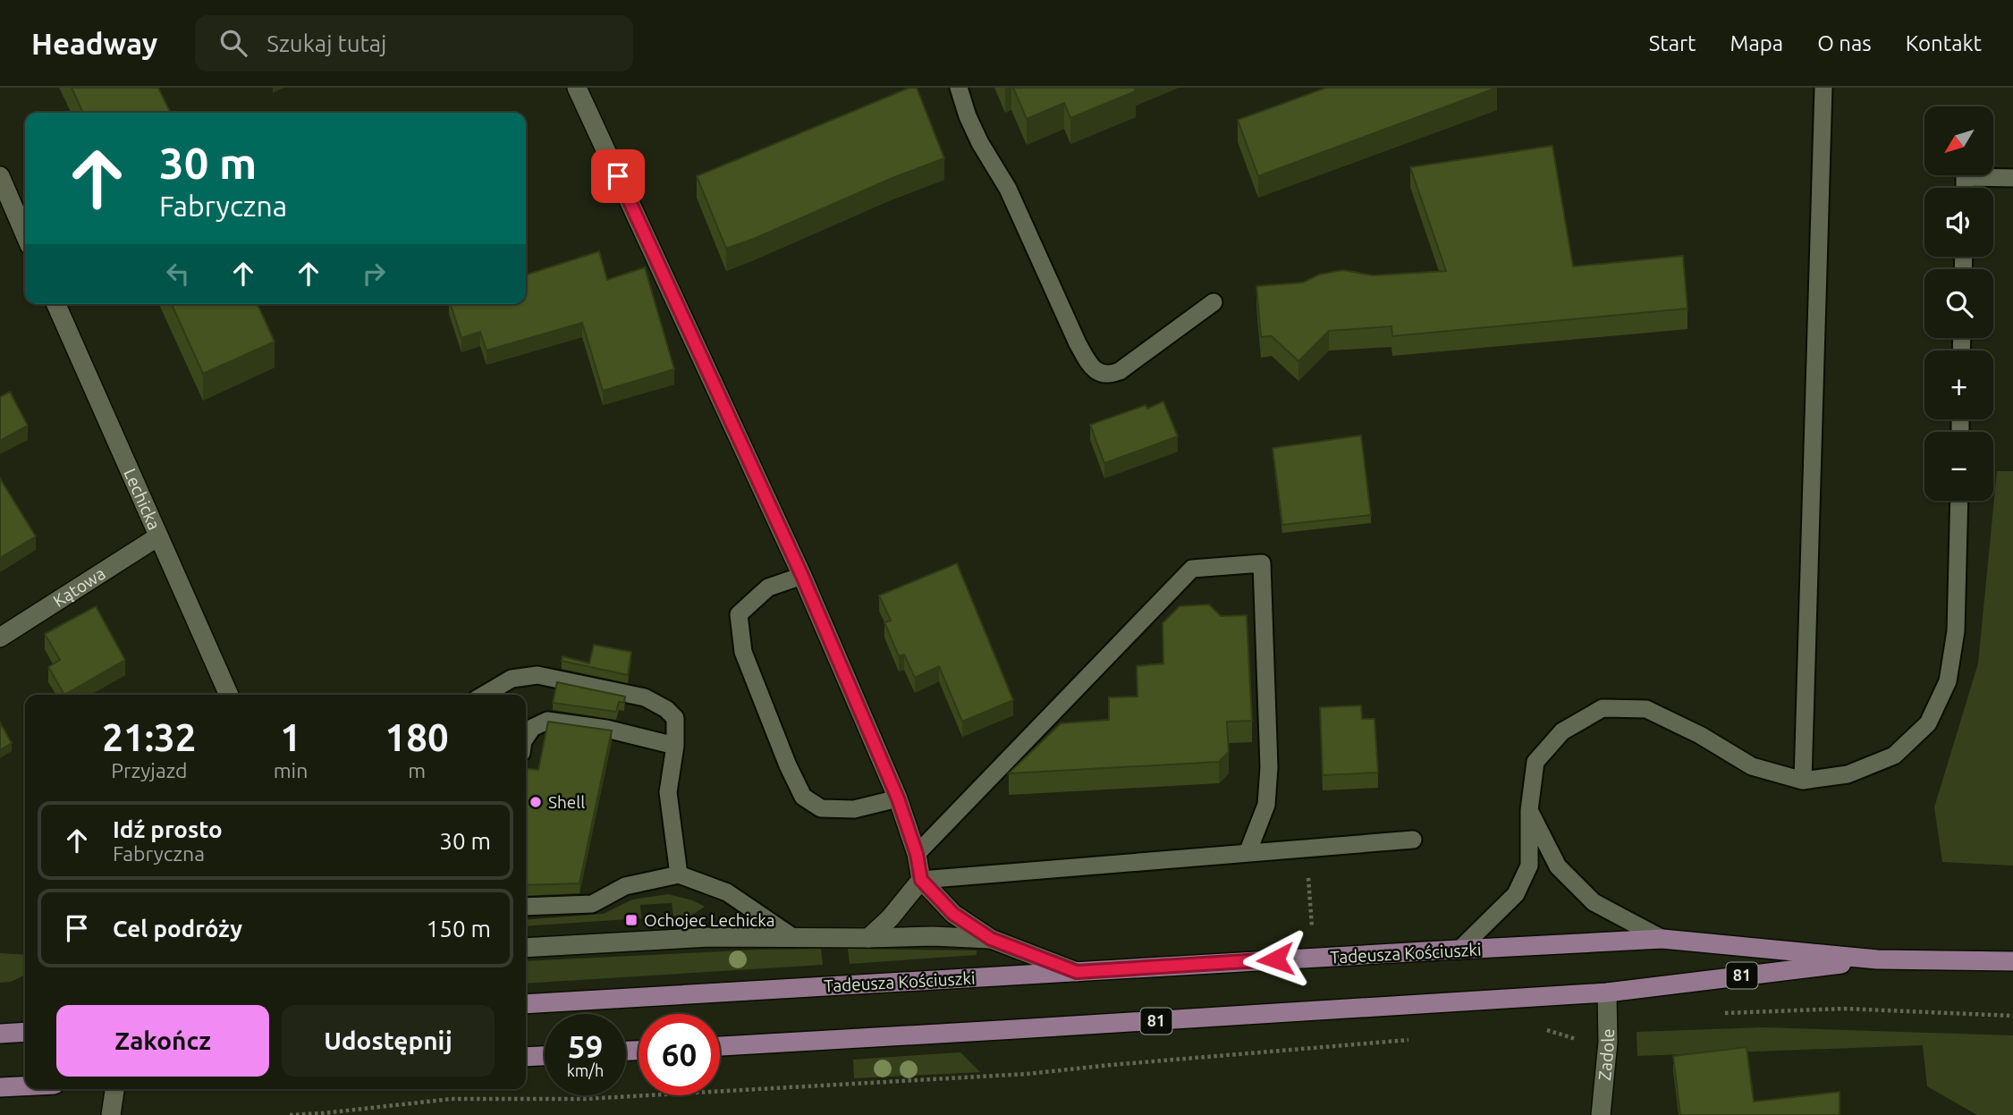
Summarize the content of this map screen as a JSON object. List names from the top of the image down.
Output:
{
  "streets": {
    "main road": ["Tadeusza Kościuszki", "81"],
    "street": ["Lechicka", "Kątowa", "Zadole"]
  },
  "crossings": [
    ["Lechicka", "Kątowa"],
    ["Tadeusza Kościuszki", "Zadole"]
  ],
  "places": {
    "other": ["Shell"],
    "transit": ["Ochojec Lechicka"]
  },
  "north": "bottom left",
  "page": {
    "header": "Headway",
    "search": "Szukaj tutaj",
    "nav": [
      "Start",
      "Mapa",
      "O nas",
      "Kontakt"
    ],
    "map_buttons": ["+", "−"],
    "turn": ["30 m", "Fabryczna"],
    "eta": [
      "21:32",
      "Przyjazd",
      "1",
      "min",
      "180",
      "m"
    ],
    "list": [
      {
        "name": "Idź prosto",
        "note": "Fabryczna",
        "value": "30 m"
      },
      {
        "name": "Cel podróży",
        "value": "150 m"
      }
    ],
    "buttons": ["Zakończ", "Udostępnij"],
    "speed": "59 km/h",
    "limit": "60"
  }
}
